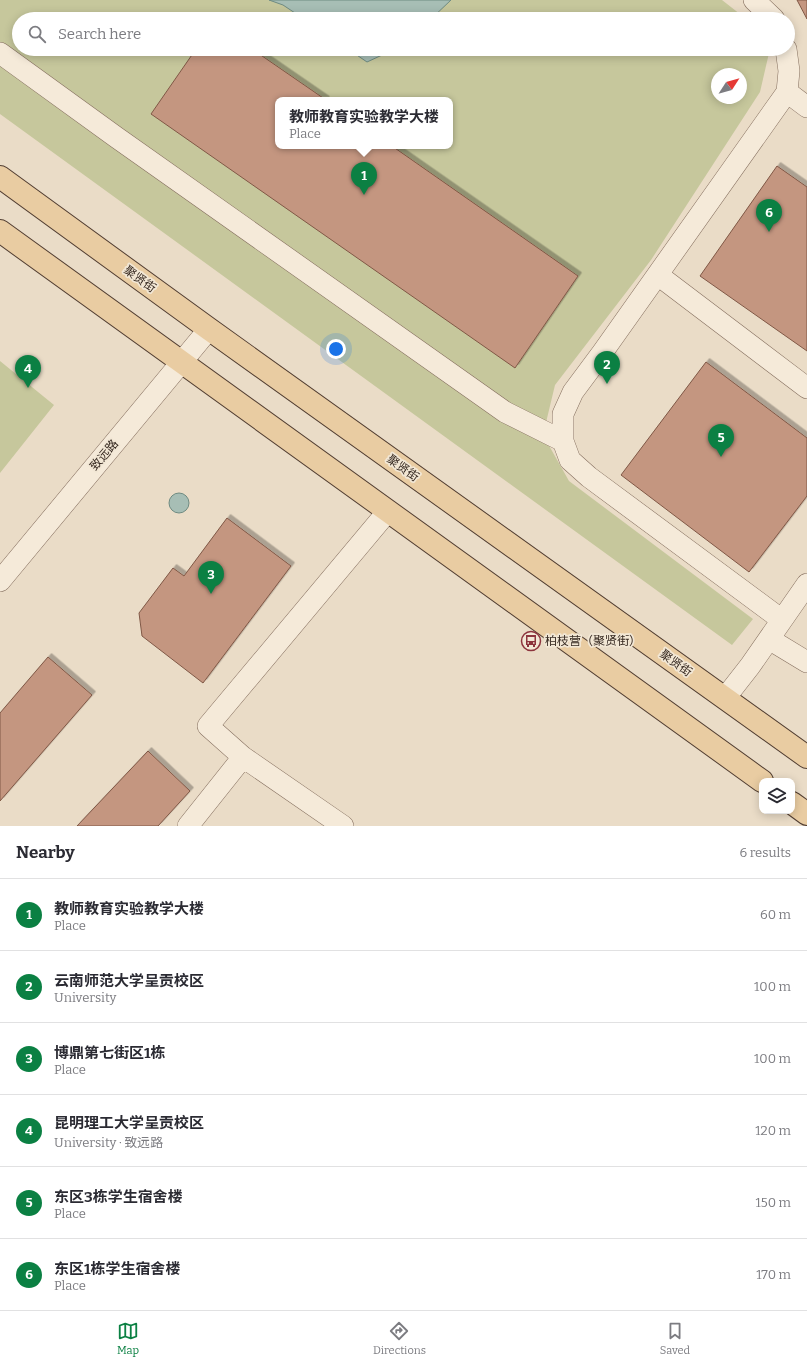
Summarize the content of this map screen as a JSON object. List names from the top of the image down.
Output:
{
  "streets": {
    "main road": ["聚贤街"],
    "street": ["致远路"]
  },
  "crossings": [
    ["聚贤街", "致远路"]
  ],
  "places": {
    "bus stop": ["柏枝营（聚贤街）"]
  },
  "north": "top right",
  "page": {
    "search": "Search here",
    "popup": ["教师教育实验教学大楼", "Place"],
    "pins": [
      "1",
      "6",
      "2",
      "4",
      "5",
      "3"
    ],
    "heading": ["Nearby", "6 results"],
    "list": [
      {
        "mark": "1",
        "name": "教师教育实验教学大楼",
        "note": "Place",
        "value": "60 m"
      },
      {
        "mark": "2",
        "name": "云南师范大学呈贡校区",
        "note": "University",
        "value": "100 m"
      },
      {
        "mark": "3",
        "name": "博鼎第七街区1栋",
        "note": "Place",
        "value": "100 m"
      },
      {
        "mark": "4",
        "name": "昆明理工大学呈贡校区",
        "note": "University · 致远路",
        "value": "120 m"
      },
      {
        "mark": "5",
        "name": "东区3栋学生宿舍楼",
        "note": "Place",
        "value": "150 m"
      },
      {
        "mark": "6",
        "name": "东区1栋学生宿舍楼",
        "note": "Place",
        "value": "170 m"
      }
    ],
    "nav": ["Map", "Directions", "Saved"]
  }
}
